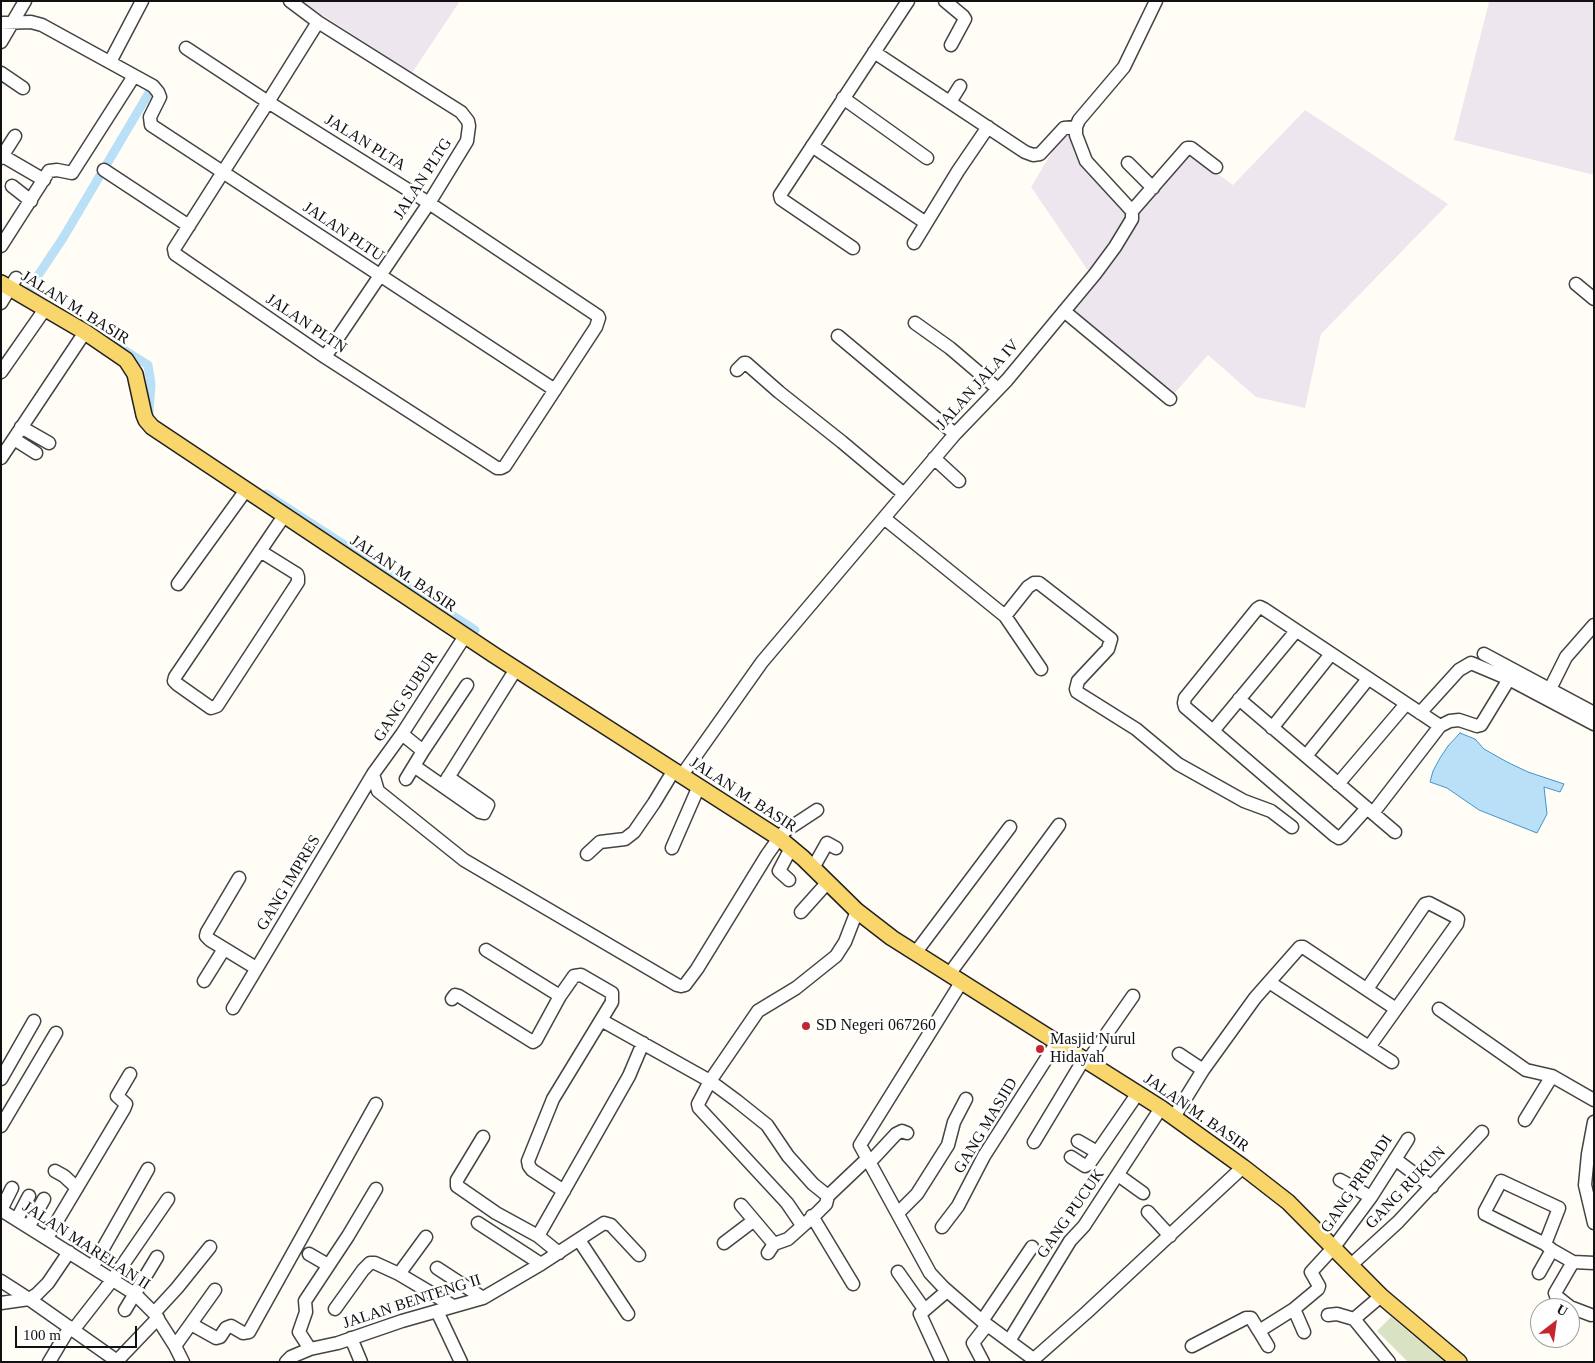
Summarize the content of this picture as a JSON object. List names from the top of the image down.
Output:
{
  "streets": {
    "main road": ["JALAN M. BASIR"],
    "street": [
      "JALAN PLTA",
      "JALAN PLTG",
      "JALAN PLTU",
      "JALAN PLTN",
      "JALAN JALA IV",
      "GANG SUBUR",
      "GANG IMPRES",
      "GANG MASJID",
      "GANG PRIBADI",
      "GANG RUKUN",
      "GANG PUCUK",
      "JALAN MARELAN II",
      "JALAN BENTENG II"
    ]
  },
  "crossings": [
    ["JALAN PLTA", "JALAN PLTG"],
    ["JALAN PLTA", "JALAN PLTN"],
    ["JALAN PLTG", "JALAN PLTU"],
    ["JALAN PLTG", "JALAN PLTN"],
    ["JALAN PLTU", "JALAN PLTN"],
    ["JALAN M. BASIR", "JALAN JALA IV"],
    ["JALAN M. BASIR", "GANG SUBUR"],
    ["JALAN M. BASIR", "GANG MASJID"],
    ["JALAN M. BASIR", "GANG PRIBADI"],
    ["JALAN M. BASIR", "GANG RUKUN"],
    ["JALAN M. BASIR", "GANG PUCUK"],
    ["GANG SUBUR", "GANG IMPRES"]
  ],
  "places": ["SD Negeri 067260", "Masjid Nurul Hidayah"],
  "scale_bar": "100 m",
  "north": "top right"
}
